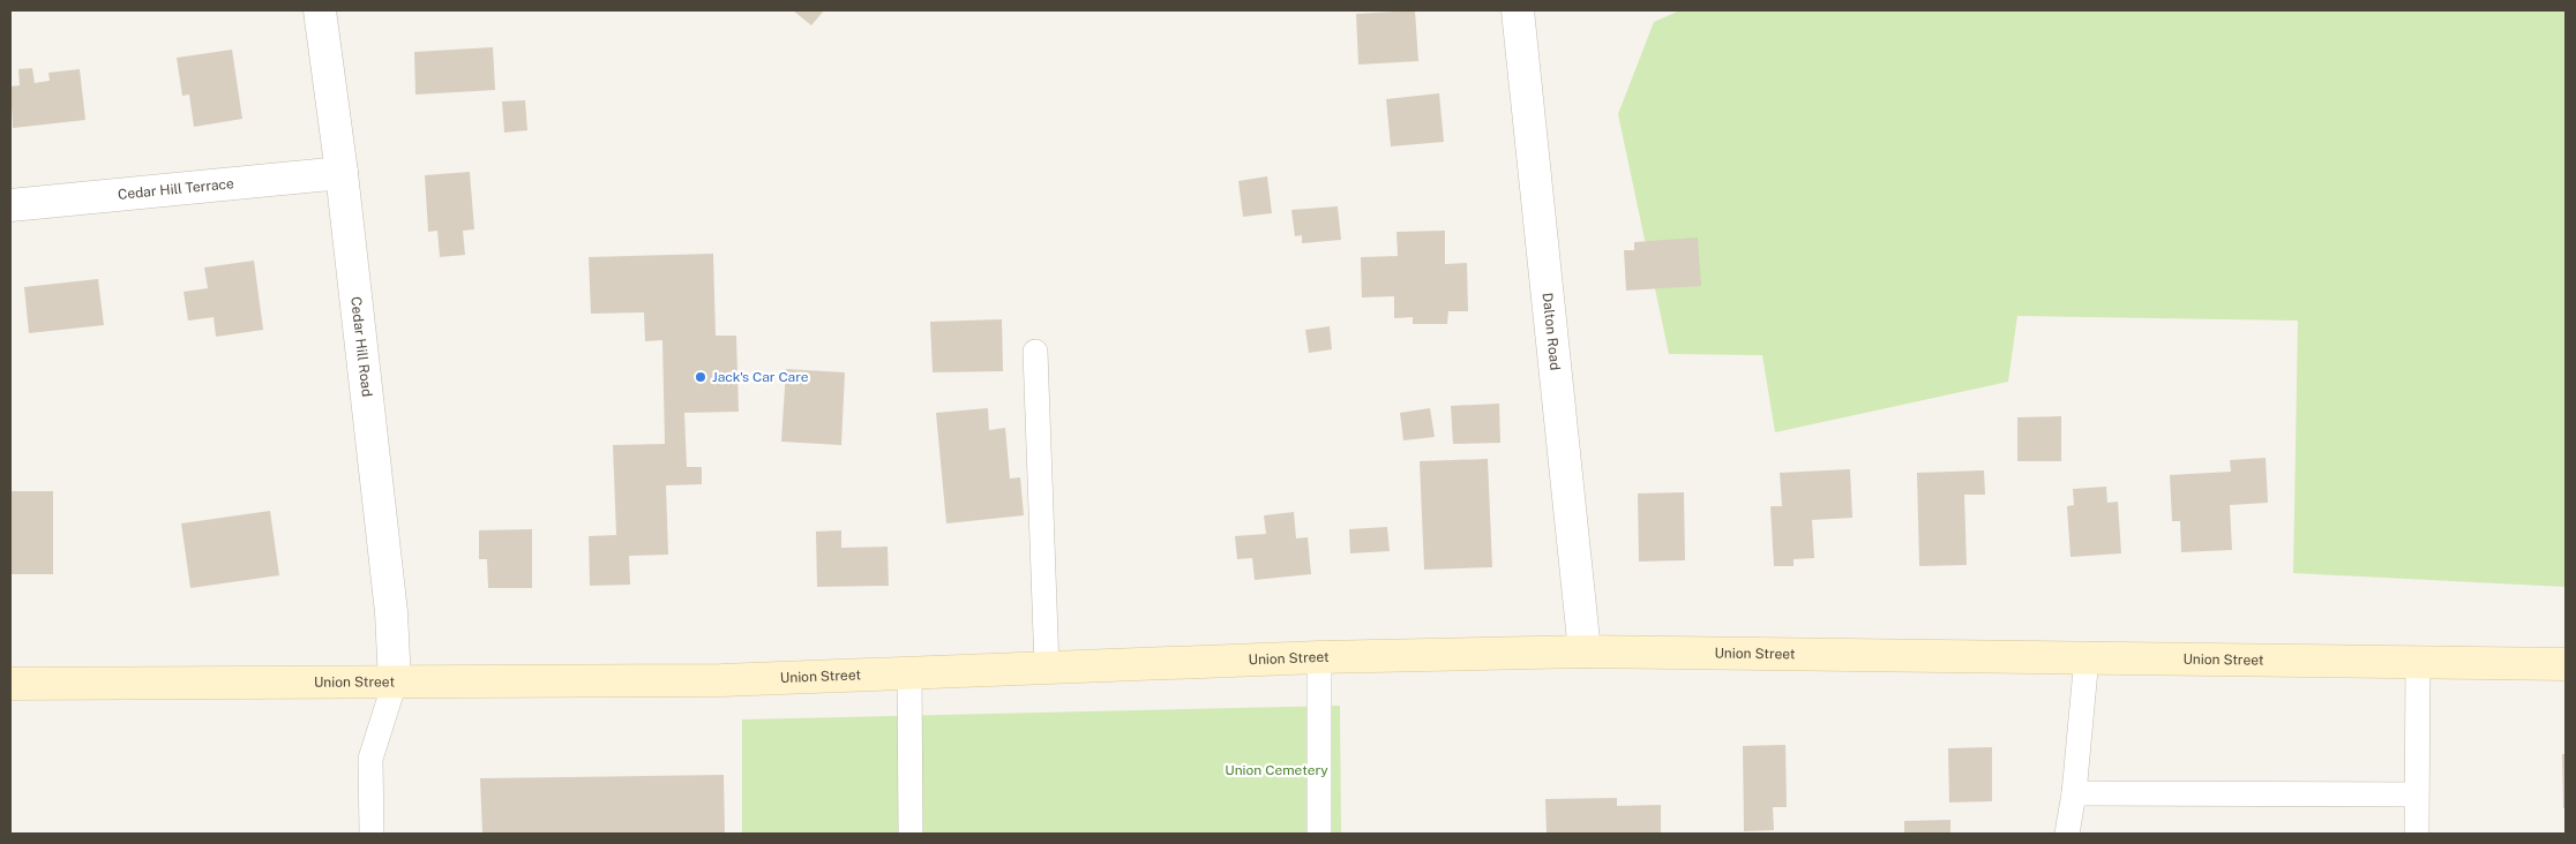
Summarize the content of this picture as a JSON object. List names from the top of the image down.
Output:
{
  "streets": {
    "main road": ["Union Street"],
    "street": ["Cedar Hill Terrace", "Dalton Road", "Cedar Hill Road"]
  },
  "crossings": [
    ["Cedar Hill Terrace", "Cedar Hill Road"],
    ["Dalton Road", "Union Street"],
    ["Cedar Hill Road", "Union Street"]
  ],
  "parks": ["Union Cemetery"],
  "places": ["Jack's Car Care"]
}
